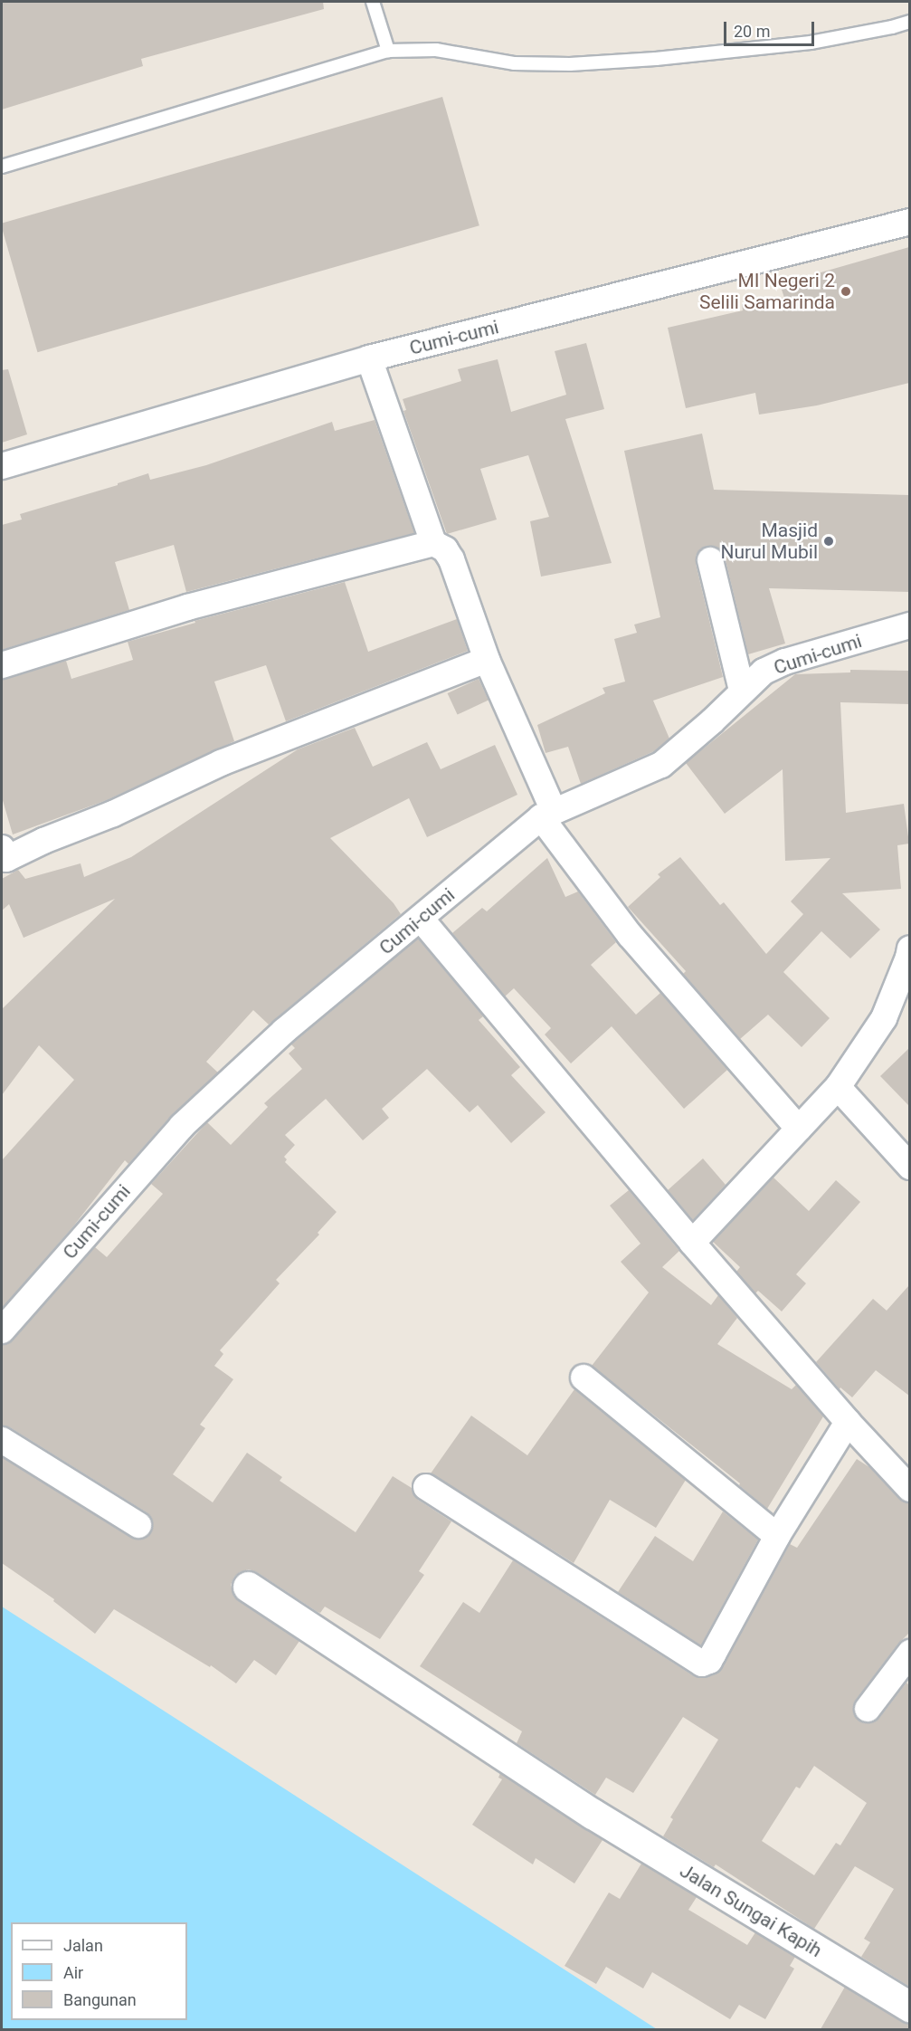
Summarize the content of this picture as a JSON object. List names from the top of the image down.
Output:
{
  "streets": {
    "street": ["Cumi-cumi", "Jalan Sungai Kapih"]
  },
  "places": ["MI Negeri 2 Selili Samarinda", "Masjid Nurul Mubil"],
  "legend": ["Jalan", "Air", "Bangunan"],
  "scale_bar": "20 m"
}
